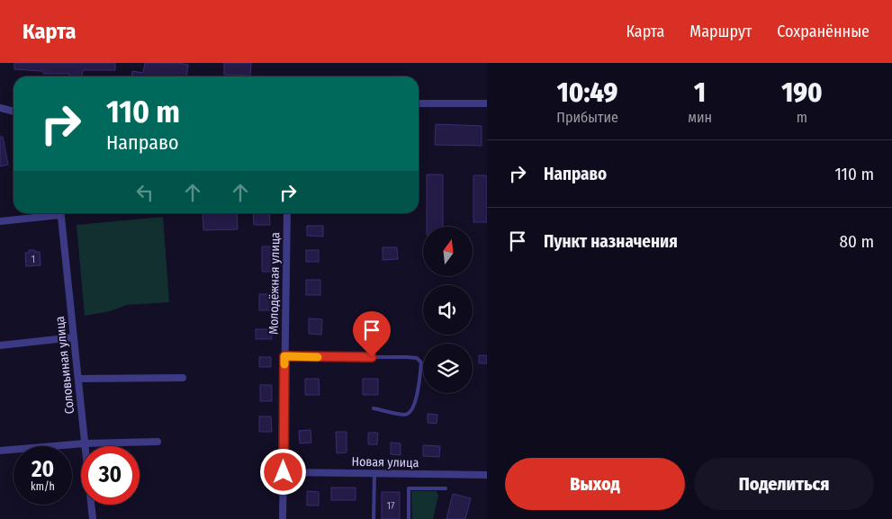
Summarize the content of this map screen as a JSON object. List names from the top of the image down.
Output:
{
  "streets": {
    "street": ["Молодёжная улица", "Соловьиная улица", "Новая улица"]
  },
  "crossings": [
    ["Молодёжная улица", "Новая улица"]
  ],
  "house_numbers": ["1", "17"],
  "north": "top",
  "page": {
    "header": "Карта",
    "nav": ["Карта", "Маршрут", "Сохранённые"],
    "eta": [
      "10:49",
      "Прибытие",
      "1",
      "мин",
      "190",
      "m"
    ],
    "turn": ["110 m", "Направо"],
    "list": [
      {
        "name": "Направо",
        "value": "110 m"
      },
      {
        "name": "Пункт назначения",
        "value": "80 m"
      }
    ],
    "speed": "20 km/h",
    "limit": "30",
    "buttons": ["Выход", "Поделиться"]
  }
}
